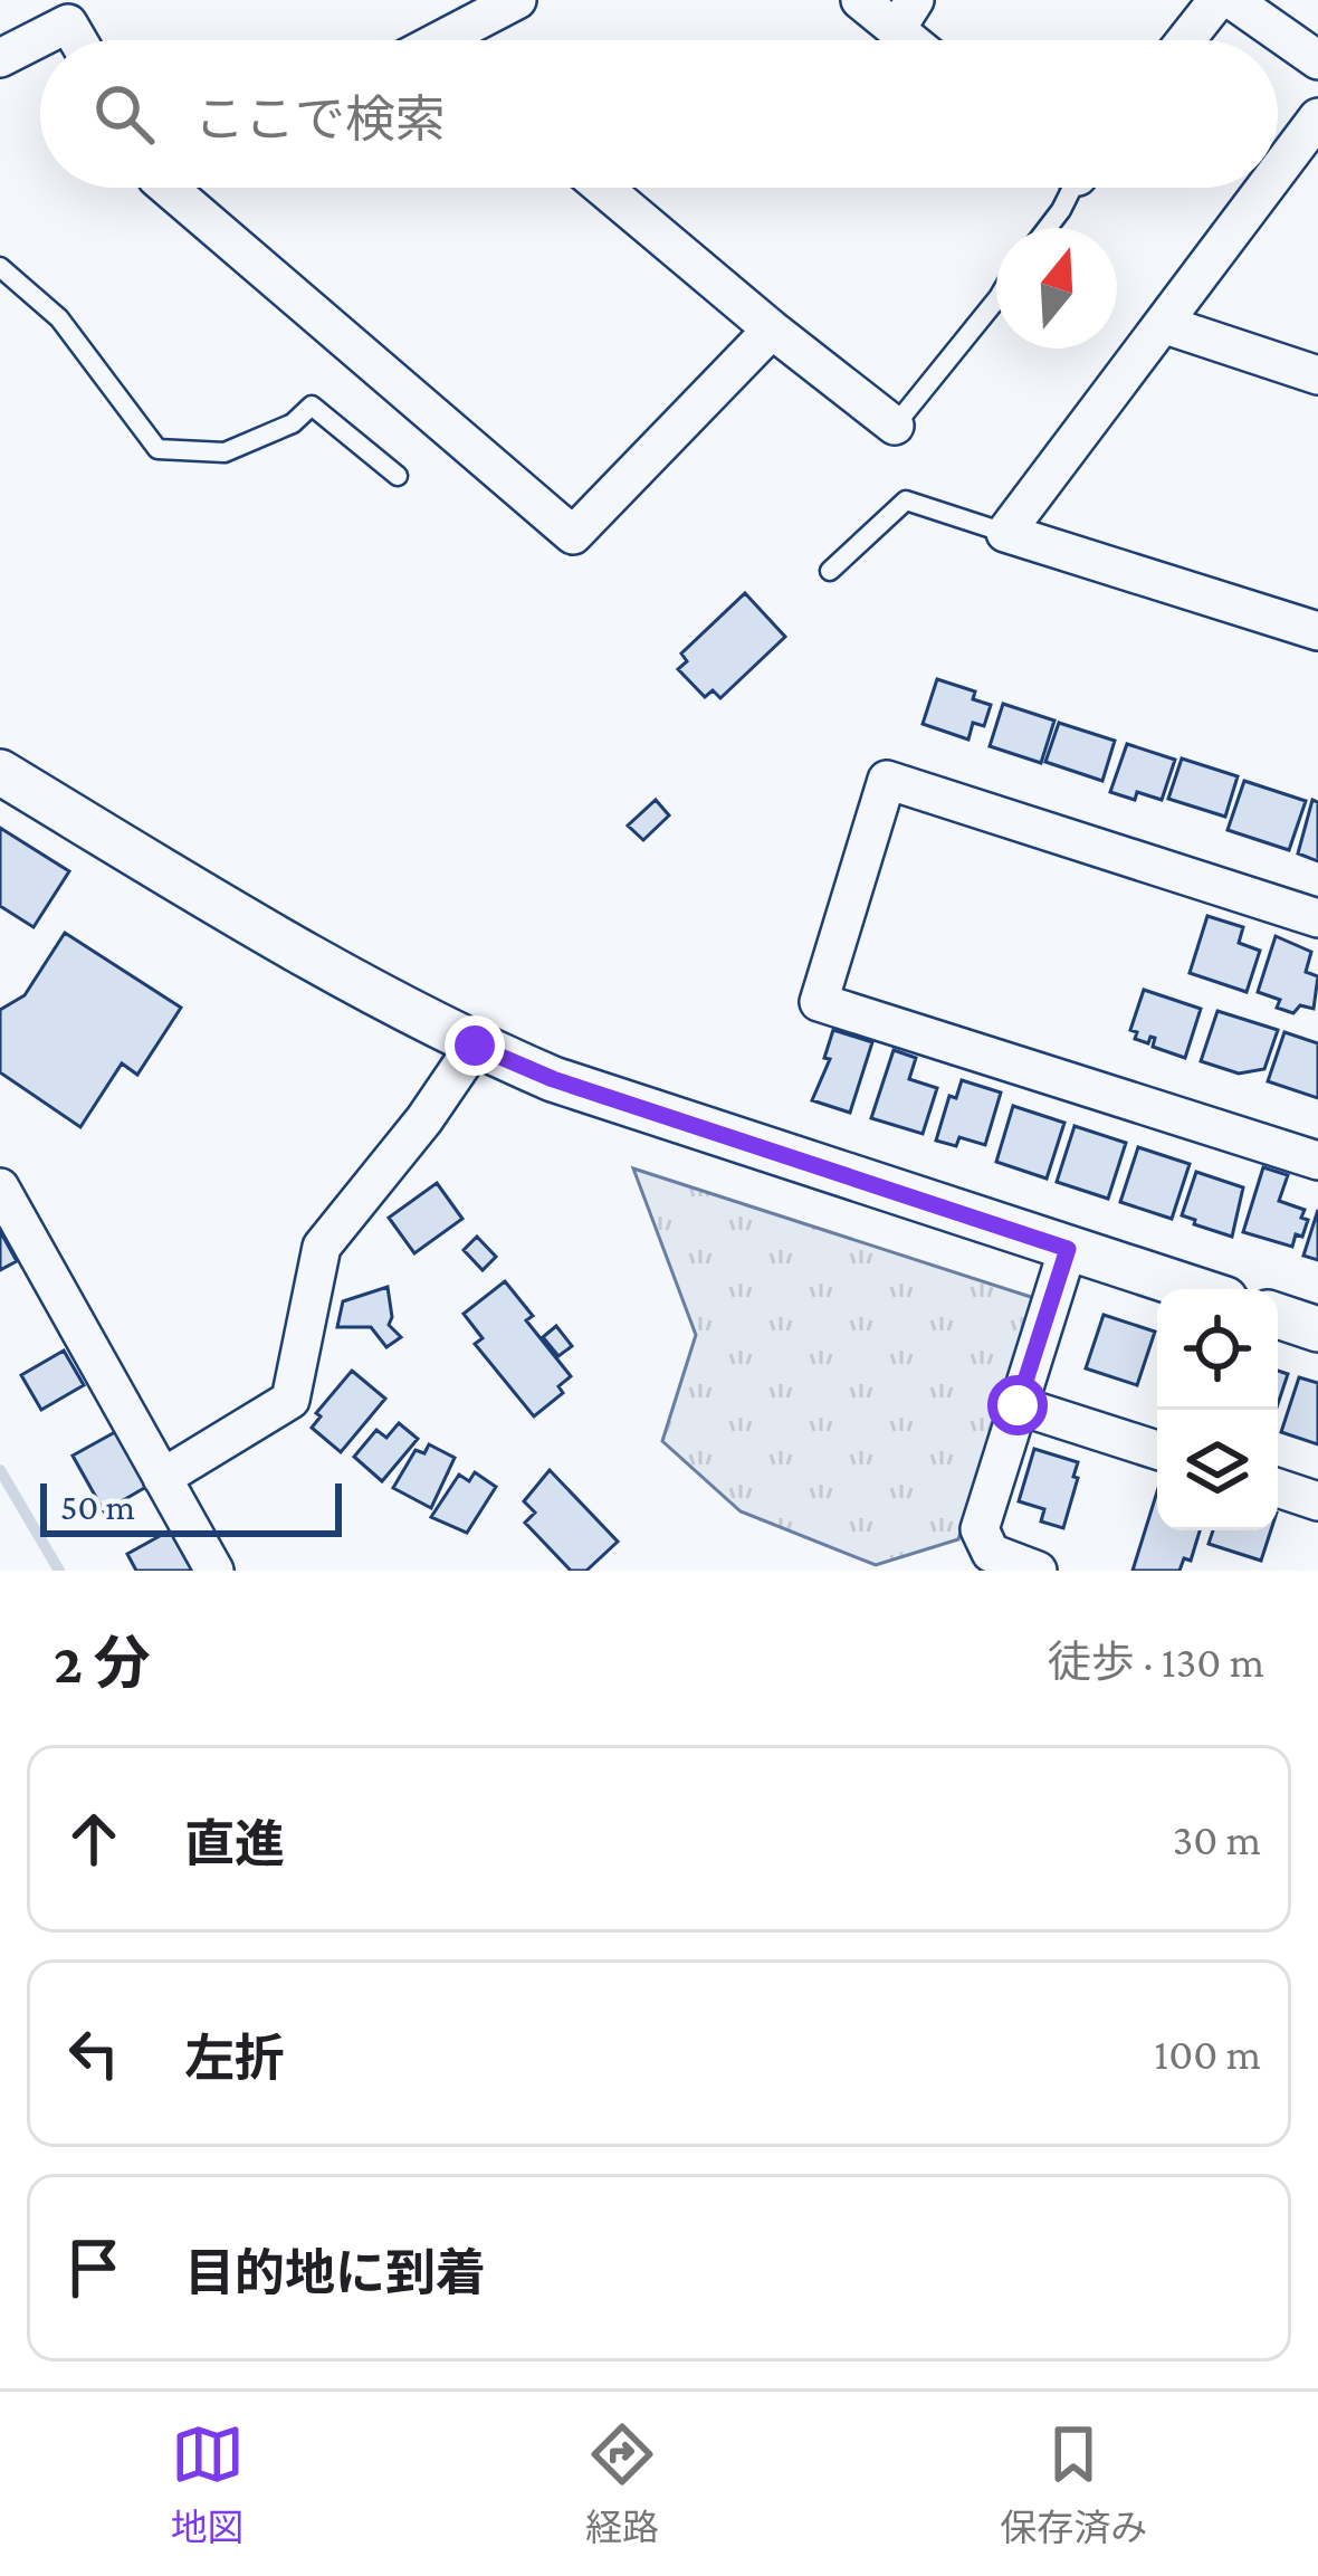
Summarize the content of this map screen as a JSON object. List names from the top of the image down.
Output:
{
  "scale_bar": "50 m",
  "north": "top",
  "page": {
    "search": "ここで検索",
    "scale": "50 m",
    "heading": ["2 分", "徒歩 · 130 m"],
    "list": [
      ["直進", "30 m"],
      ["左折", "100 m"],
      "目的地に到着"
    ],
    "nav": ["地図", "経路", "保存済み"]
  }
}
